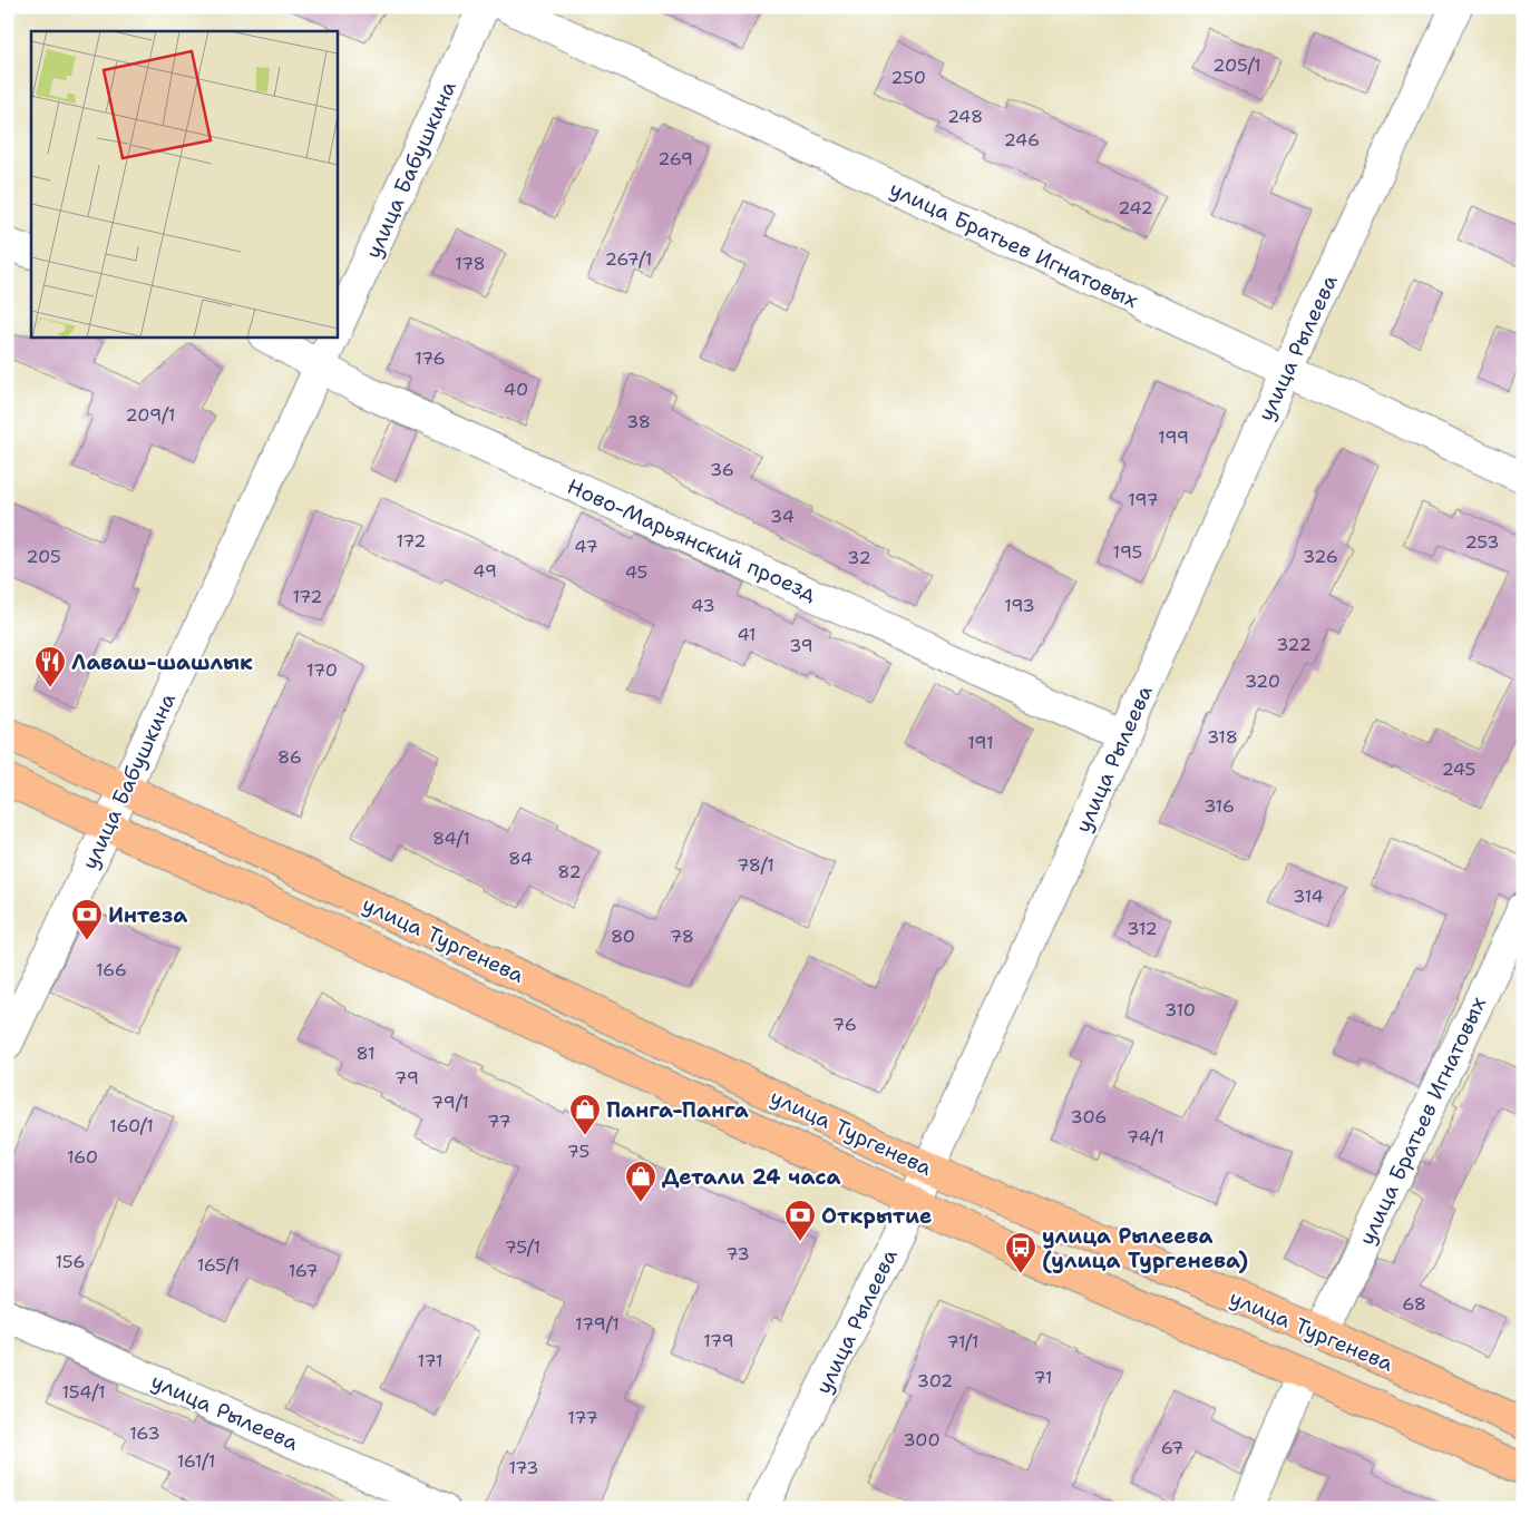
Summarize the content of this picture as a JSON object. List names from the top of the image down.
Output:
{
  "streets": {
    "highway": ["улица Тургенева"],
    "street": [
      "улица Бабушкина",
      "улица Братьев Игнатовых",
      "улица Рылеева",
      "Ново-Марьянский проезд"
    ]
  },
  "crossings": [
    ["улица Бабушкина", "Ново-Марьянский проезд"],
    ["улица Бабушкина", "улица Тургенева"],
    ["улица Братьев Игнатовых", "улица Рылеева"],
    ["улица Братьев Игнатовых", "улица Тургенева"],
    ["улица Рылеева", "Ново-Марьянский проезд"],
    ["улица Рылеева", "улица Тургенева"]
  ],
  "places": {
    "restaurant": ["Лаваш-шашлык"],
    "bank": ["Интеза", "Открытие"],
    "shop": ["Панга-Панга", "Детали 24 часа"],
    "bus stop": ["улица Рылеева (улица Тургенева)"]
  },
  "house_numbers": [
    "205/1",
    "250",
    "248",
    "246",
    "269",
    "242",
    "267/1",
    "178",
    "176",
    "40",
    "209/1",
    "38",
    "199",
    "36",
    "197",
    "34",
    "172",
    "253",
    "47",
    "195",
    "205",
    "326",
    "32",
    "49",
    "45",
    "172",
    "43",
    "193",
    "41",
    "322",
    "39",
    "170",
    "320",
    "318",
    "191",
    "86",
    "245",
    "316",
    "84/1",
    "84",
    "78/1",
    "82",
    "314",
    "312",
    "80",
    "78",
    "166",
    "310",
    "76",
    "81",
    "79",
    "79/1",
    "306",
    "77",
    "160/1",
    "74/1",
    "75",
    "160",
    "75/1",
    "73",
    "156",
    "165/1",
    "167",
    "68",
    "179/1",
    "179",
    "71/1",
    "171",
    "71",
    "302",
    "154/1",
    "177",
    "163",
    "300",
    "67",
    "161/1",
    "173"
  ]
}
